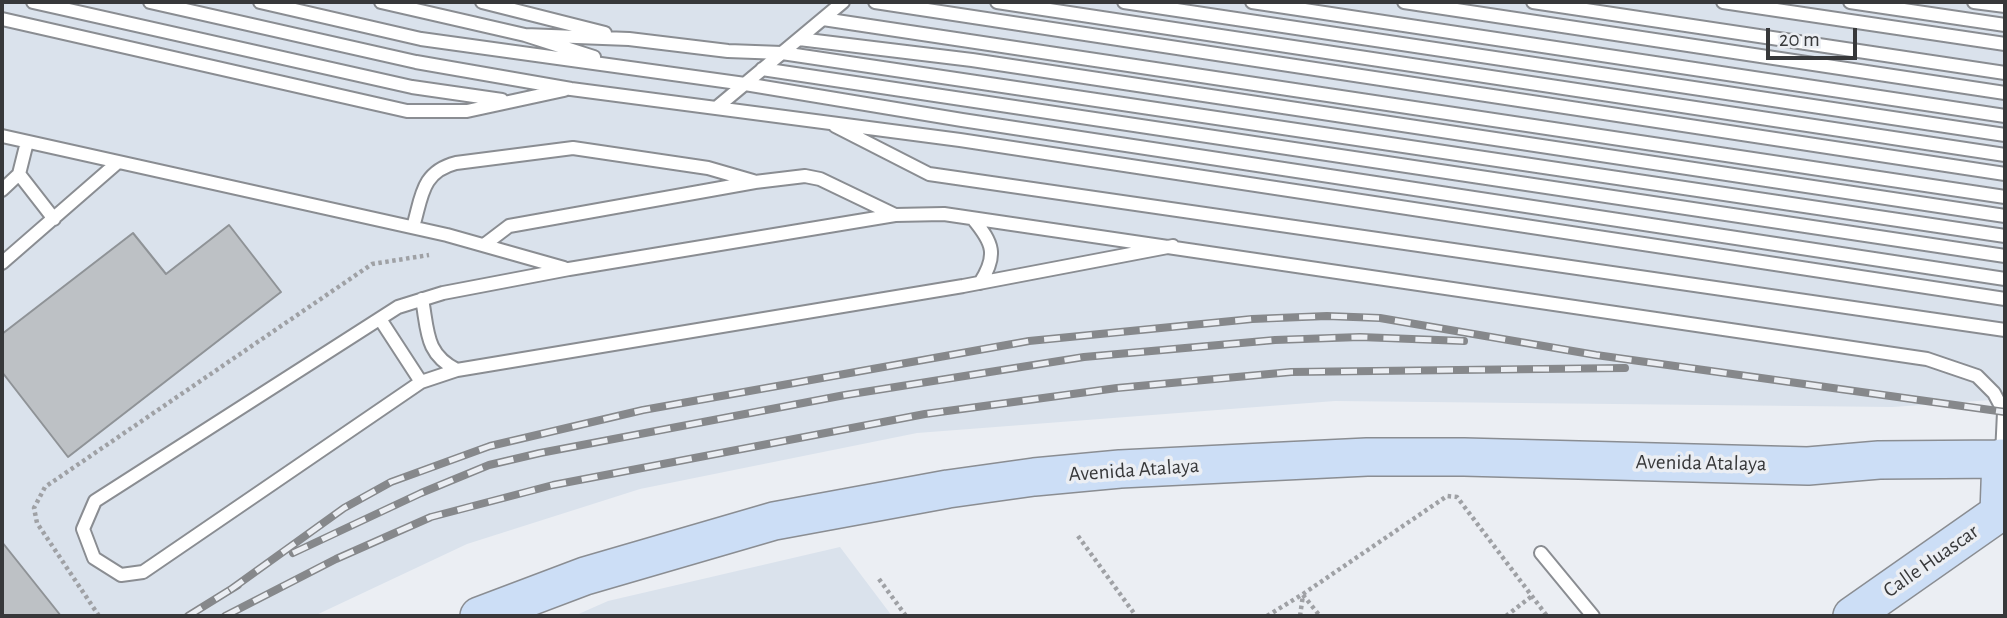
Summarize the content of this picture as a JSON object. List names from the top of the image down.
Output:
{
  "streets": {
    "main road": ["Avenida Atalaya", "Calle Huascar"]
  },
  "crossings": [
    ["Avenida Atalaya", "Calle Huascar"]
  ],
  "scale_bar": "20 m"
}
